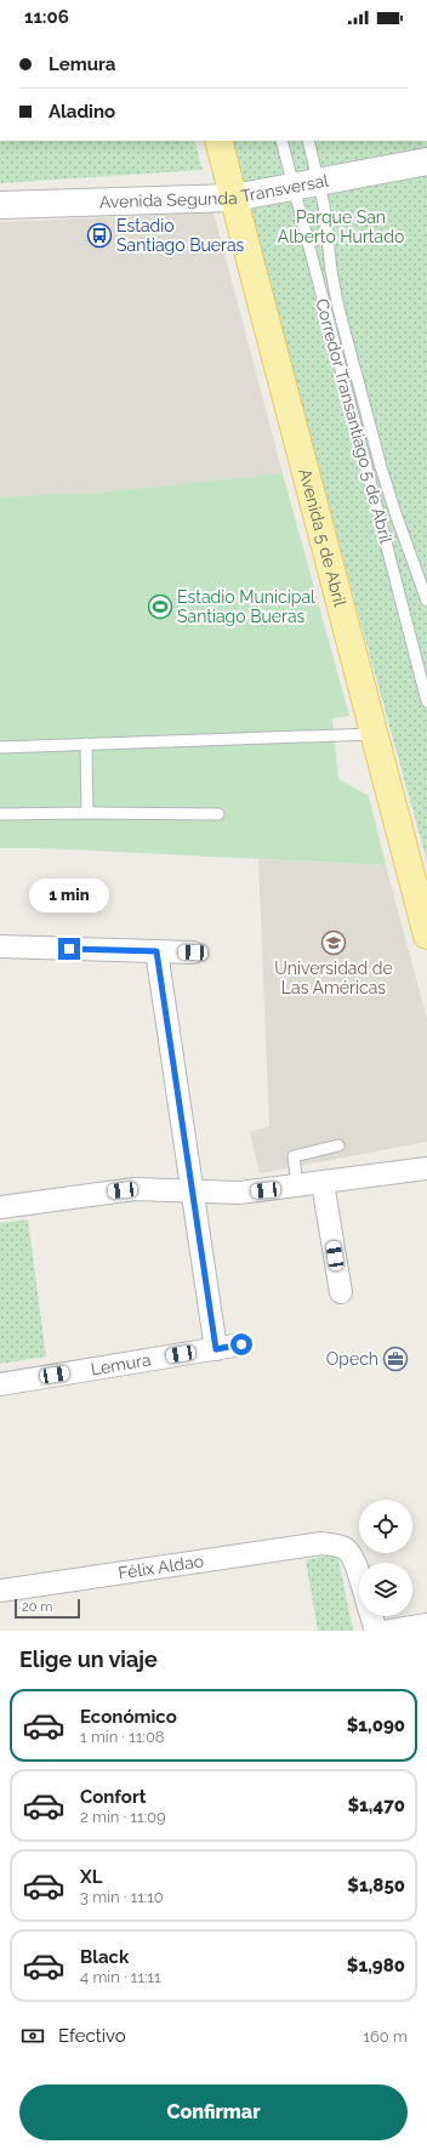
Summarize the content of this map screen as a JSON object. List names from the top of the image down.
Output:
{
  "streets": {
    "main road": ["Avenida Segunda Transversal", "Avenida 5 de Abril"],
    "street": ["Lemura", "Félix Aldao"],
    "lane": ["Corredor Transantiago 5 de Abril"]
  },
  "crossings": [
    ["Avenida Segunda Transversal", "Corredor Transantiago 5 de Abril"],
    ["Avenida Segunda Transversal", "Avenida 5 de Abril"]
  ],
  "parks": ["Parque San Alberto Hurtado"],
  "places": {
    "bus stop": ["Estadio Santiago Bueras"],
    "sports": ["Estadio Municipal Santiago Bueras"],
    "school or university": ["Universidad de Las Américas"],
    "office": ["Opech"]
  },
  "scale_bar": "20 m",
  "page": {
    "status": "11:06",
    "banner": ["Lemura", "Aladino"],
    "bubble": "1 min",
    "scale": "20 m",
    "heading": "Elige un viaje",
    "list": [
      {
        "name": "Económico",
        "note": "1 min · 11:08",
        "value": "$1,090"
      },
      {
        "name": "Confort",
        "note": "2 min · 11:09",
        "value": "$1,470"
      },
      {
        "name": "XL",
        "note": "3 min · 11:10",
        "value": "$1,850"
      },
      {
        "name": "Black",
        "note": "4 min · 11:11",
        "value": "$1,980"
      }
    ],
    "pay": ["Efectivo", "160 m"],
    "buttons": "Confirmar"
  }
}
